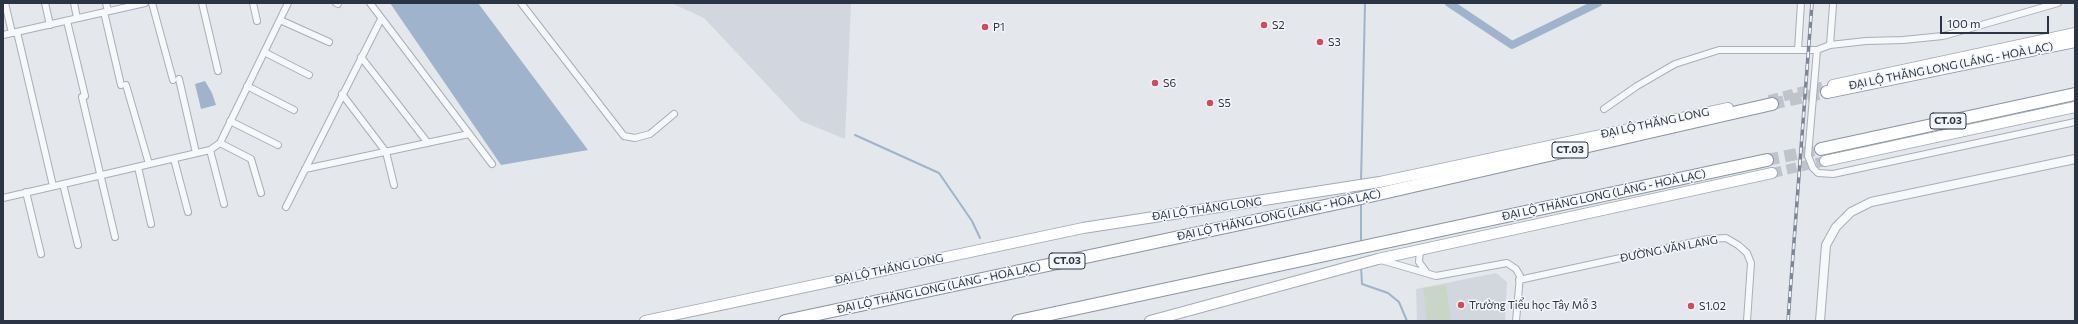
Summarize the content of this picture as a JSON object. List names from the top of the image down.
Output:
{
  "streets": {
    "highway": ["ĐẠI LỘ THĂNG LONG (LÁNG - HOÀ LẠC)", "CT.03"],
    "main road": ["ĐẠI LỘ THĂNG LONG"],
    "street": ["ĐƯỜNG VĂN LANG"]
  },
  "crossings": [
    ["ĐẠI LỘ THĂNG LONG (LÁNG - HOÀ LẠC)", "ĐẠI LỘ THĂNG LONG"]
  ],
  "places": [
    "S2",
    "P1",
    "S3",
    "S6",
    "S5",
    "Trường Tiểu học Tây Mỗ 3",
    "S1.02"
  ],
  "scale_bar": "100 m"
}
